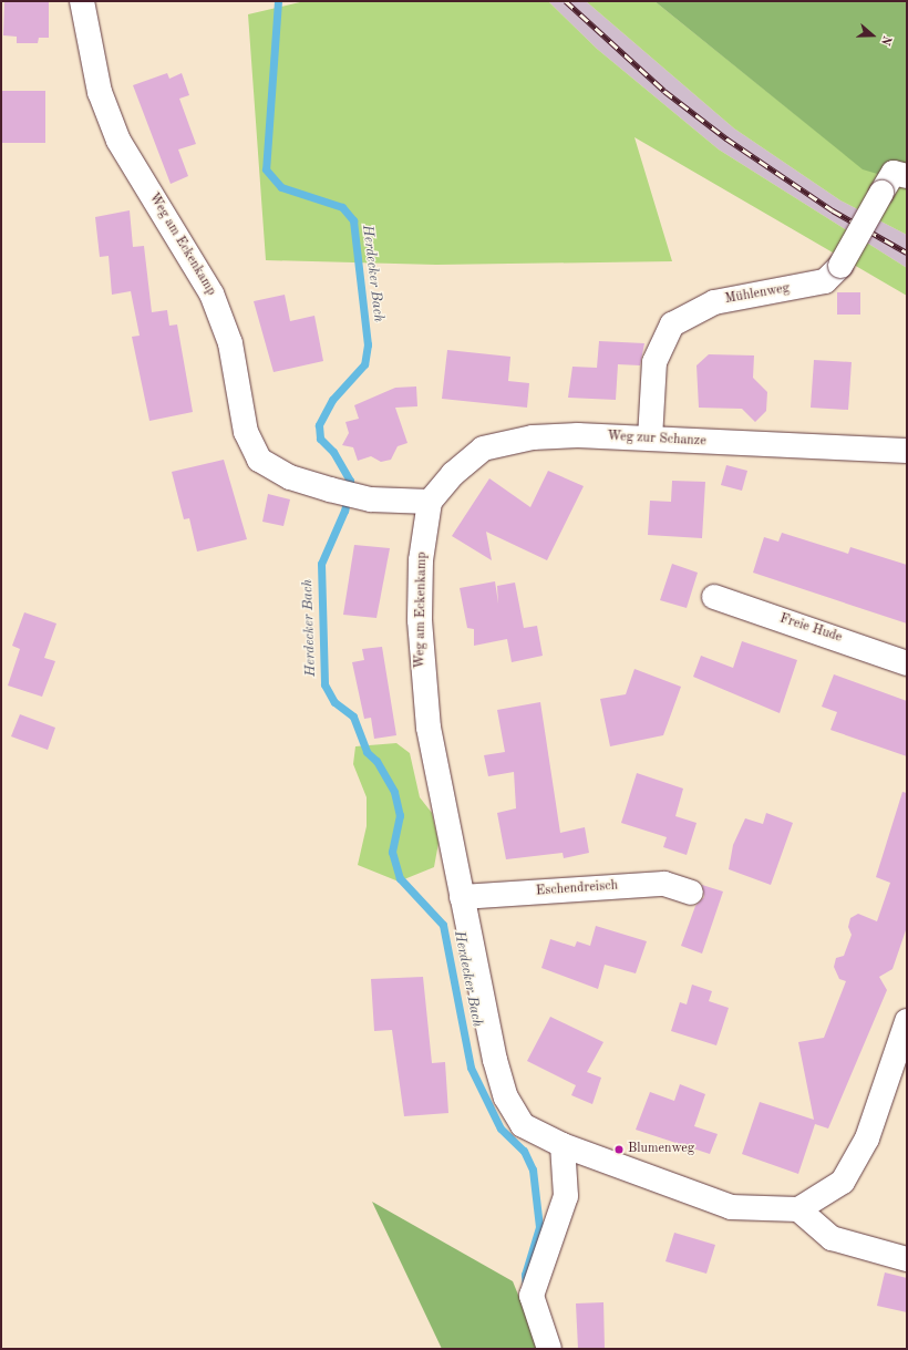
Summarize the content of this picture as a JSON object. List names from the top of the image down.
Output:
{
  "streets": {
    "street": [
      "Weg am Eckenkamp",
      "Mühlenweg",
      "Weg zur Schanze",
      "Freie Hude",
      "Eschendreisch"
    ]
  },
  "crossings": [
    ["Weg am Eckenkamp", "Weg zur Schanze"],
    ["Weg am Eckenkamp", "Eschendreisch"],
    ["Mühlenweg", "Weg zur Schanze"]
  ],
  "water": ["Herdecker Bach"],
  "places": ["Blumenweg"],
  "north": "right"
}
